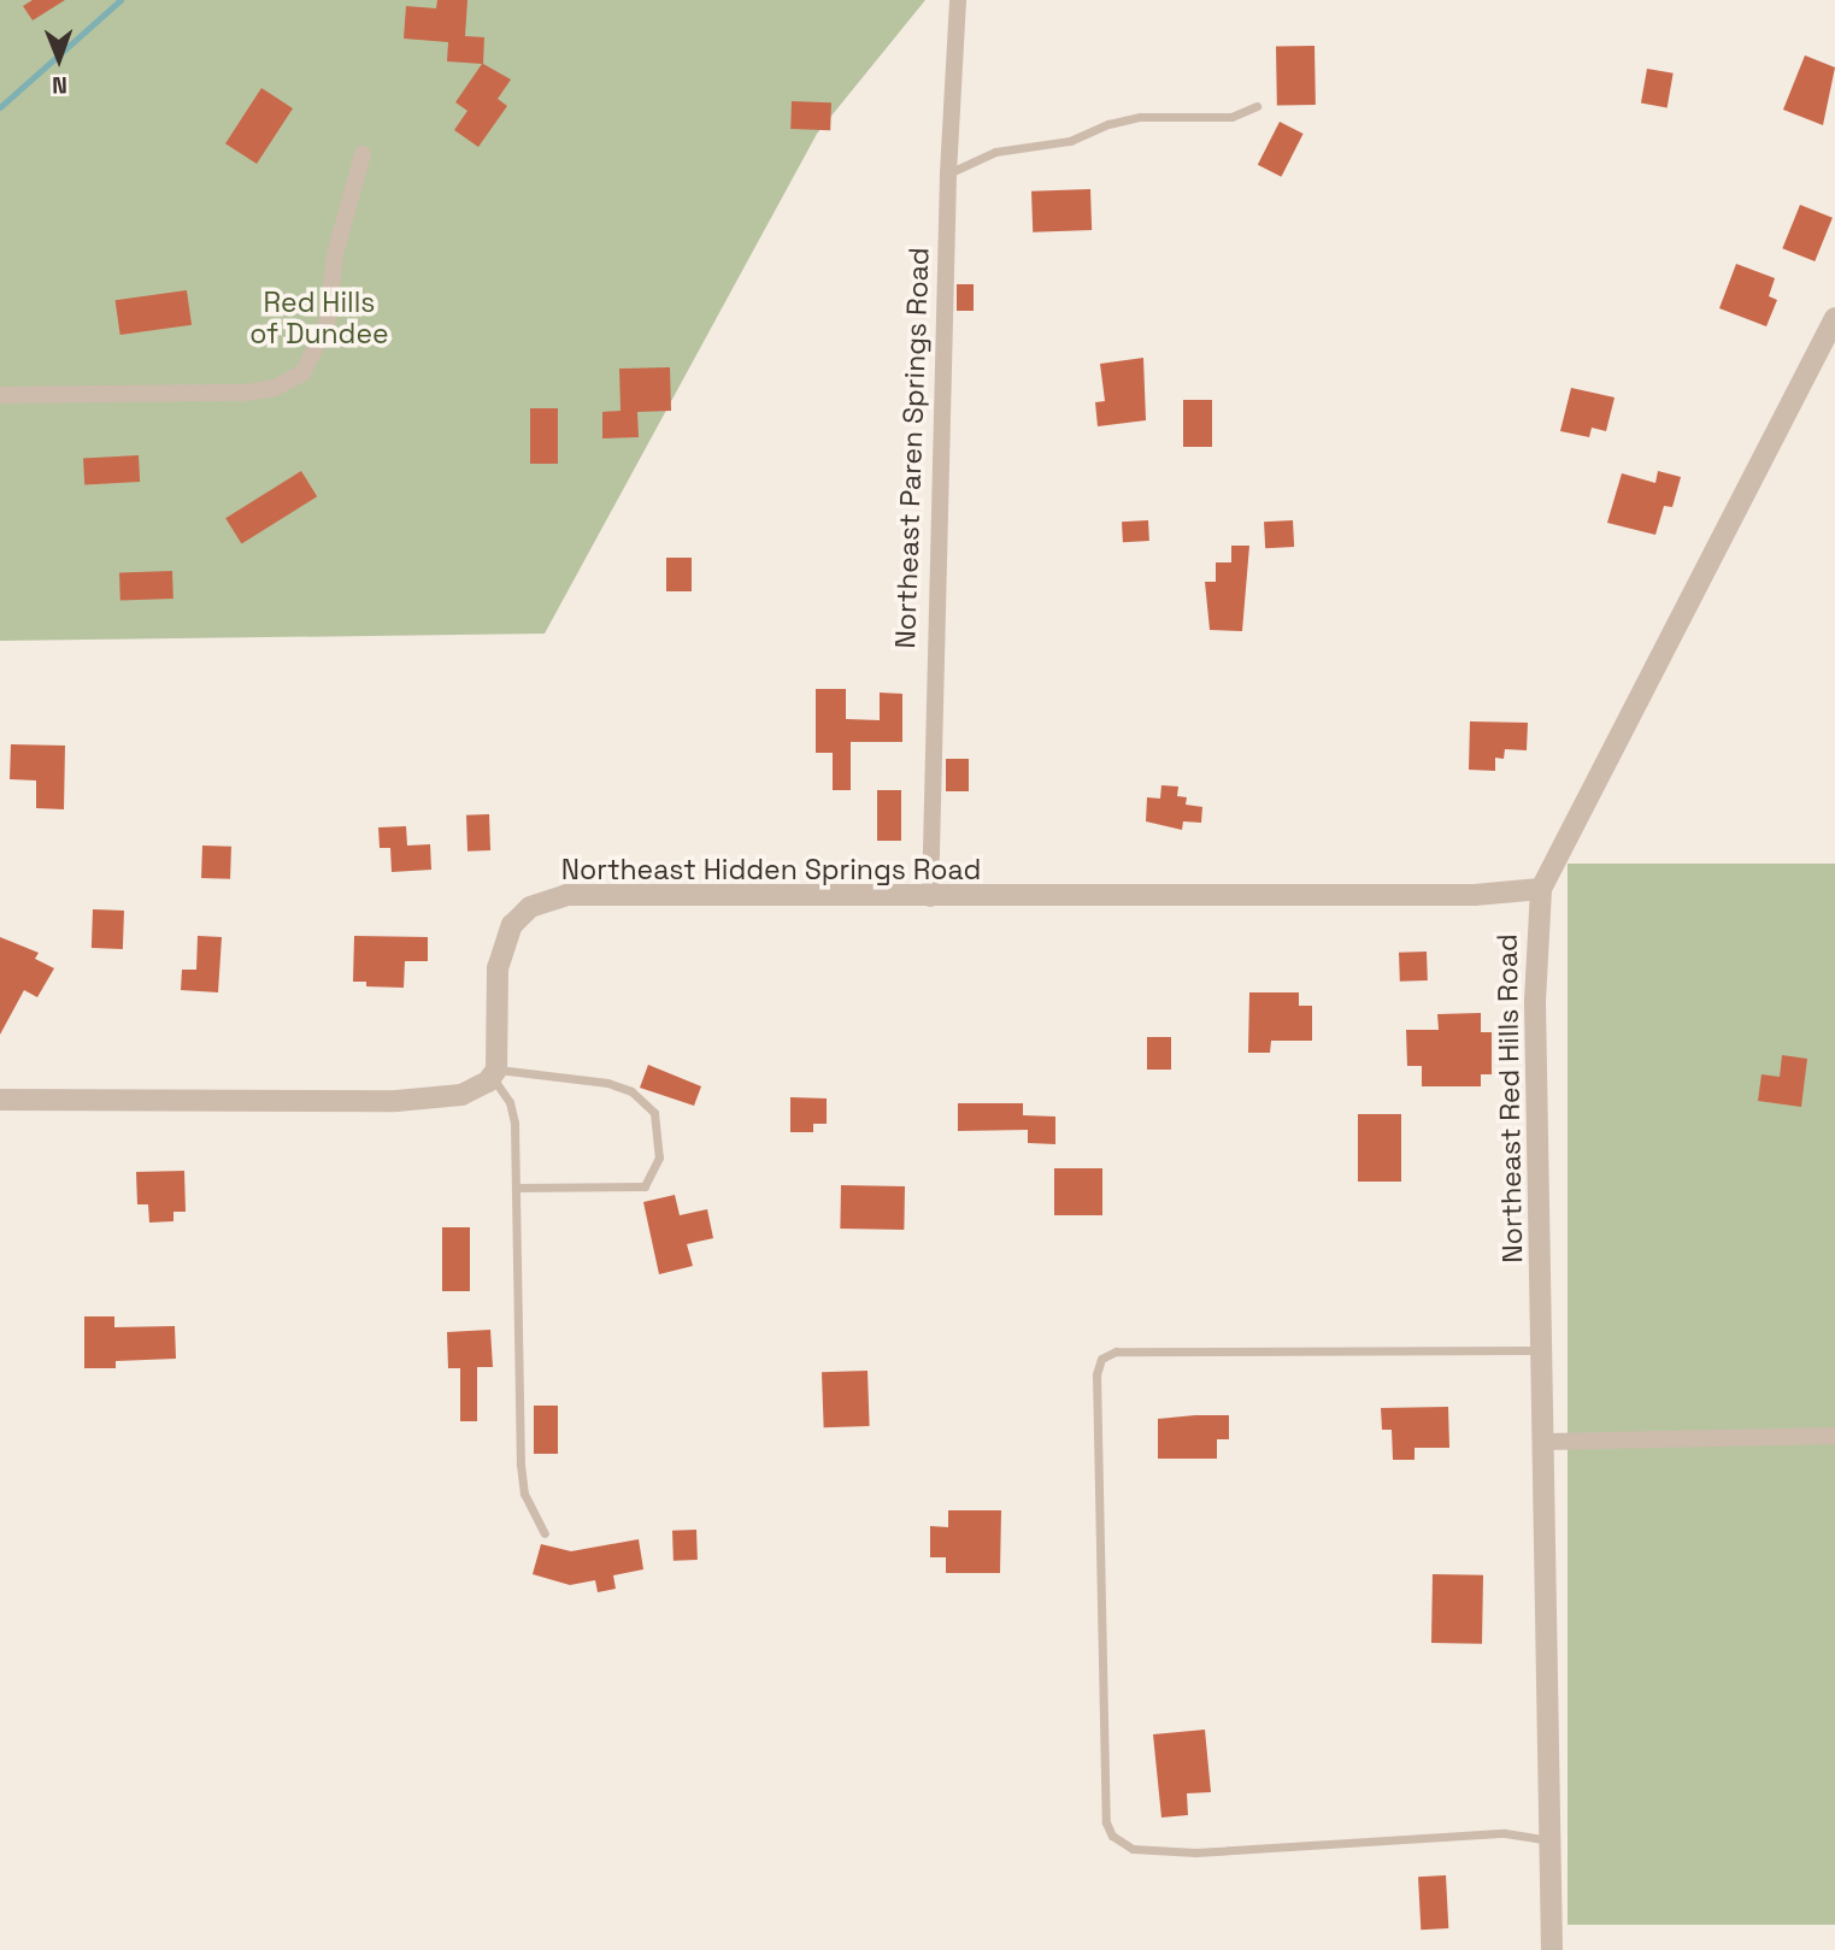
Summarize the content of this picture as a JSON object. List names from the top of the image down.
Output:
{
  "streets": {
    "street": ["Northeast Paren Springs Road", "Northeast Hidden Springs Road", "Northeast Red Hills Road"]
  },
  "crossings": [
    ["Northeast Paren Springs Road", "Northeast Hidden Springs Road"],
    ["Northeast Hidden Springs Road", "Northeast Red Hills Road"]
  ],
  "parks": ["Red Hills of Dundee"],
  "north": "bottom"
}
